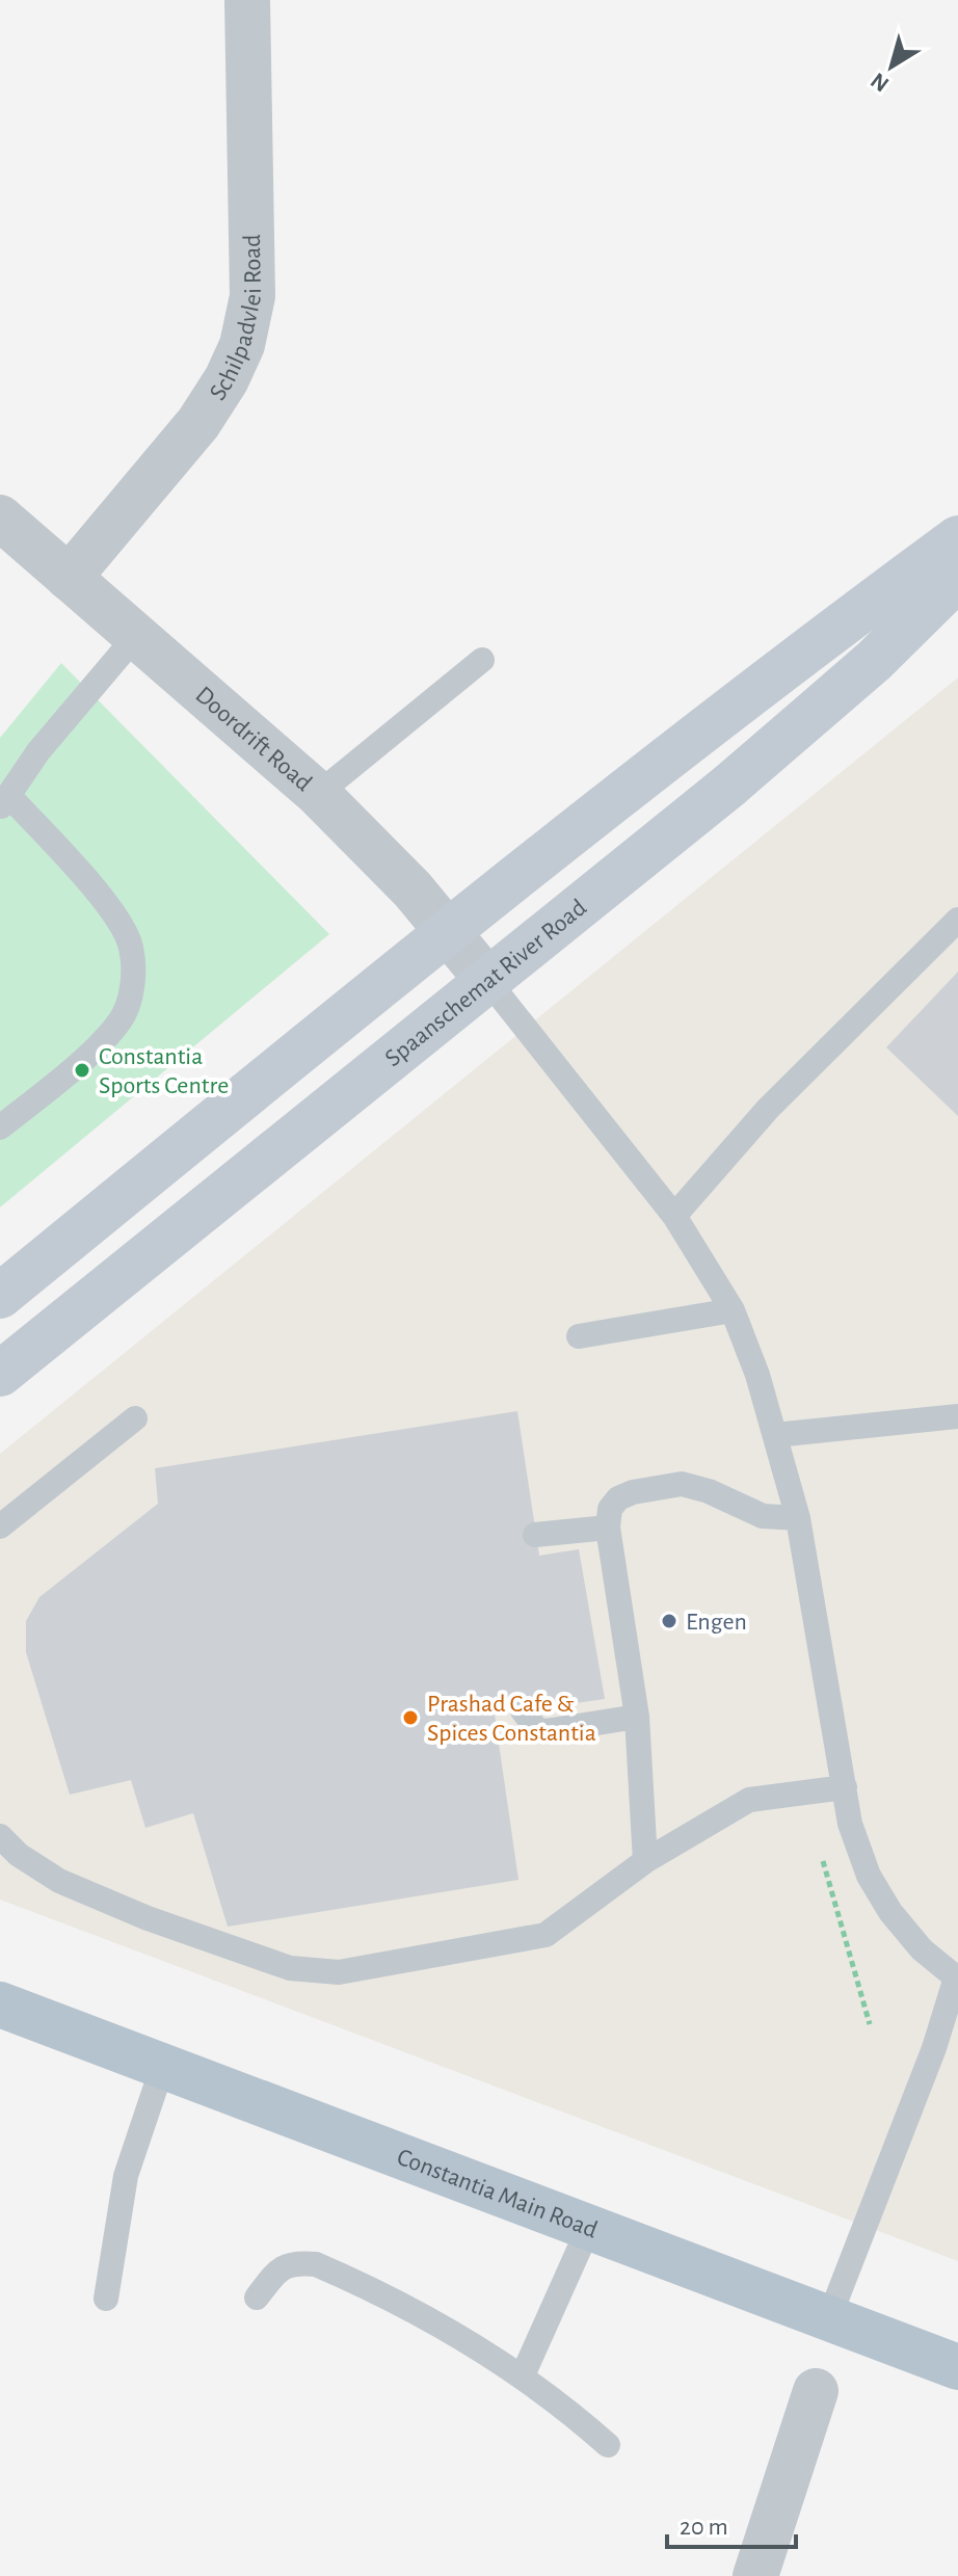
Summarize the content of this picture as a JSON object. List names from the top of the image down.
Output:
{
  "streets": {
    "main road": ["Spaanschemat River Road", "Constantia Main Road"],
    "street": ["Schilpadvlei Road", "Doordrift Road"]
  },
  "crossings": [
    ["Schilpadvlei Road", "Doordrift Road"],
    ["Doordrift Road", "Spaanschemat River Road"]
  ],
  "places": ["Constantia Sports Centre", "Engen", "Prashad Cafe & Spices Constantia"],
  "scale_bar": "20 m",
  "north": "bottom left"
}
